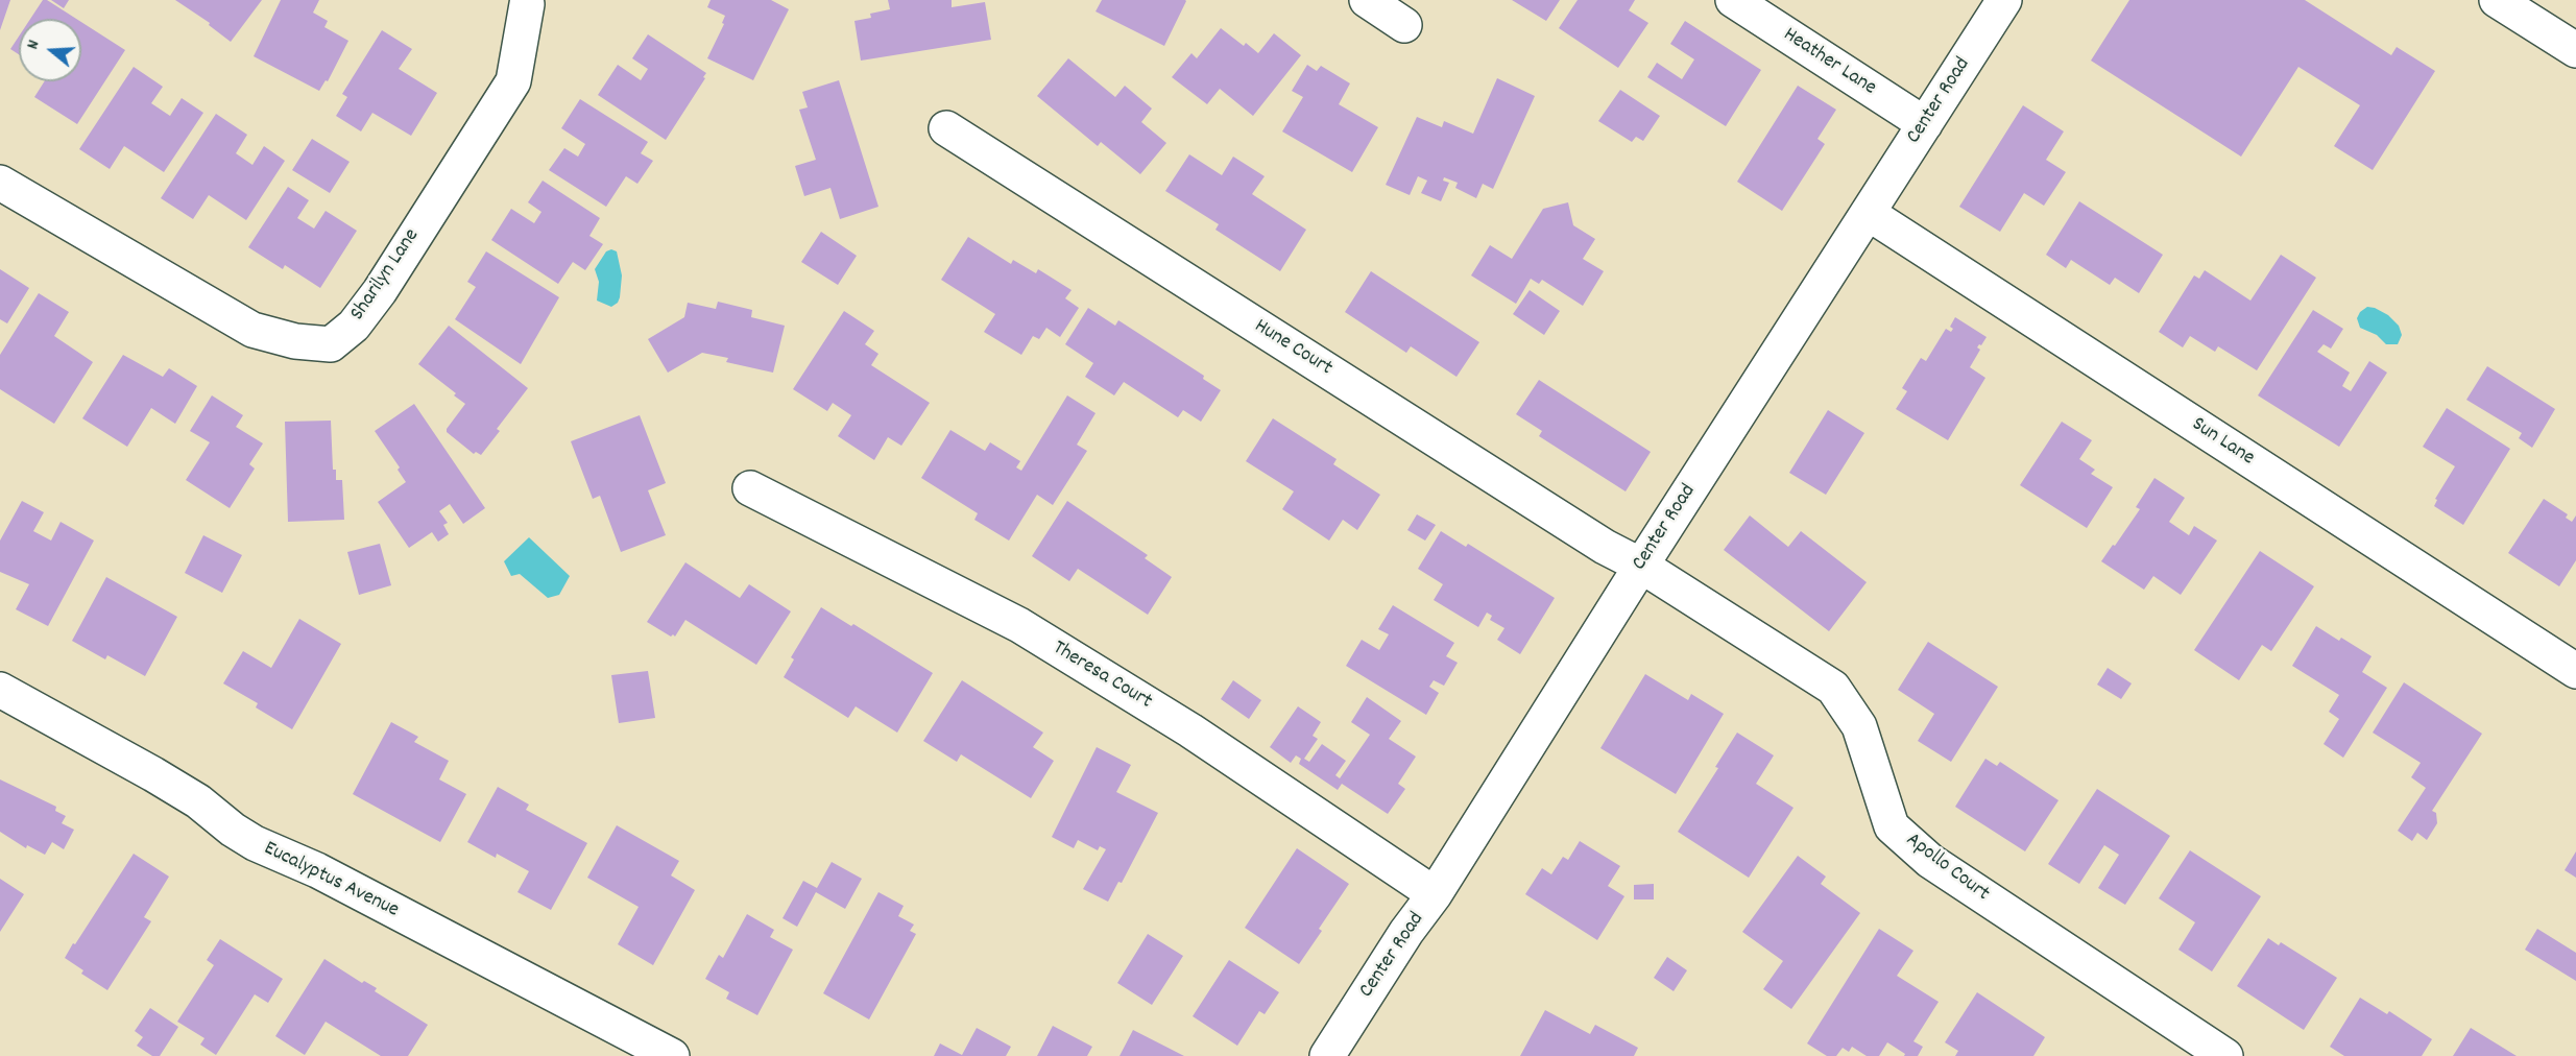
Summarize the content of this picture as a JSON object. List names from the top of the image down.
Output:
{
  "streets": {
    "street": [
      "Heather Lane",
      "Center Road",
      "Sharilyn Lane",
      "Hune Court",
      "Sun Lane",
      "Theresa Court",
      "Apollo Court",
      "Eucalyptus Avenue"
    ]
  },
  "crossings": [
    ["Heather Lane", "Center Road"],
    ["Center Road", "Hune Court"],
    ["Center Road", "Sun Lane"],
    ["Center Road", "Theresa Court"],
    ["Center Road", "Apollo Court"],
    ["Hune Court", "Apollo Court"]
  ],
  "north": "left"
}
